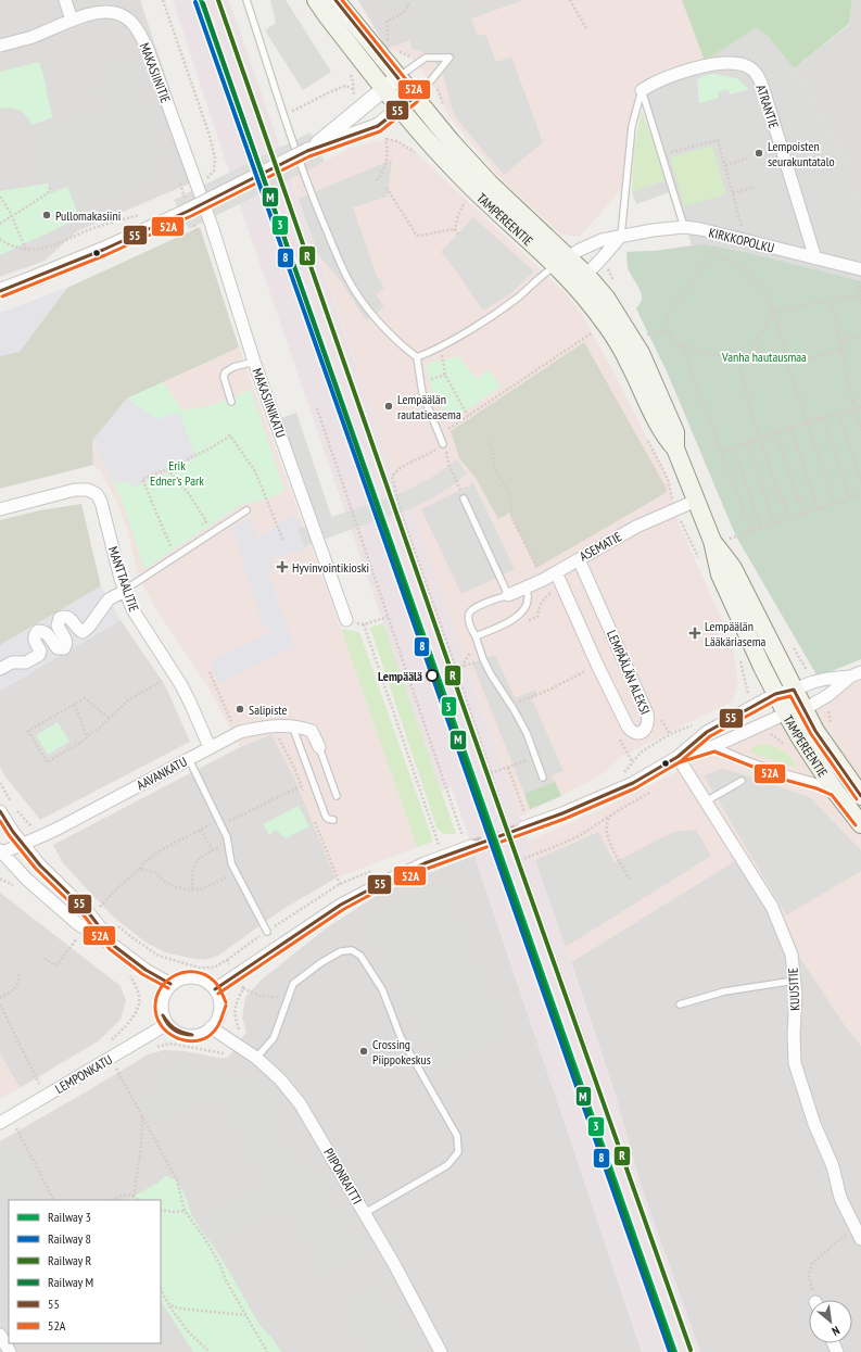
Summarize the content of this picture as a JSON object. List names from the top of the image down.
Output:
{
  "streets": {
    "main road": ["TAMPEREENTIE"],
    "street": [
      "MAKASIINITIE",
      "ATRANTIE",
      "KIRKKOPOLKU",
      "MAKASIINIKATU",
      "ASEMATIE",
      "MANTTAALITIE",
      "LEMPÄÄLÄN ALEKSI",
      "AAVANKATU",
      "KUUSITIE",
      "LEMPONKATU",
      "PIIPONRAITTI"
    ]
  },
  "crossings": [
    ["MAKASIINITIE", "MAKASIINIKATU"],
    ["ATRANTIE", "KIRKKOPOLKU"],
    ["TAMPEREENTIE", "KIRKKOPOLKU"],
    ["TAMPEREENTIE", "ASEMATIE"],
    ["ASEMATIE", "LEMPÄÄLÄN ALEKSI"],
    ["MANTTAALITIE", "AAVANKATU"],
    ["LEMPONKATU", "PIIPONRAITTI"]
  ],
  "parks": ["Vanha hautausmaa", "Erik Edner's Park"],
  "places": {
    "other": [
      "Lempoisten seurakuntatalo",
      "Pullomakasiini",
      "Lempäälän rautatieasema",
      "Lempäälä",
      "Salipiste",
      "Crossing Piippokeskus"
    ],
    "health": ["Hyvinvointikioski", "Lempäälän Lääkäriasema"]
  },
  "lines": [
    "rail line 3",
    "rail line R",
    "transit line 55",
    "transit line 52A",
    "rail line 8",
    "rail line M"
  ],
  "legend": [
    "Railway 3",
    "Railway 8",
    "Railway R",
    "Railway M",
    "55",
    "52A"
  ],
  "north": "bottom right"
}
